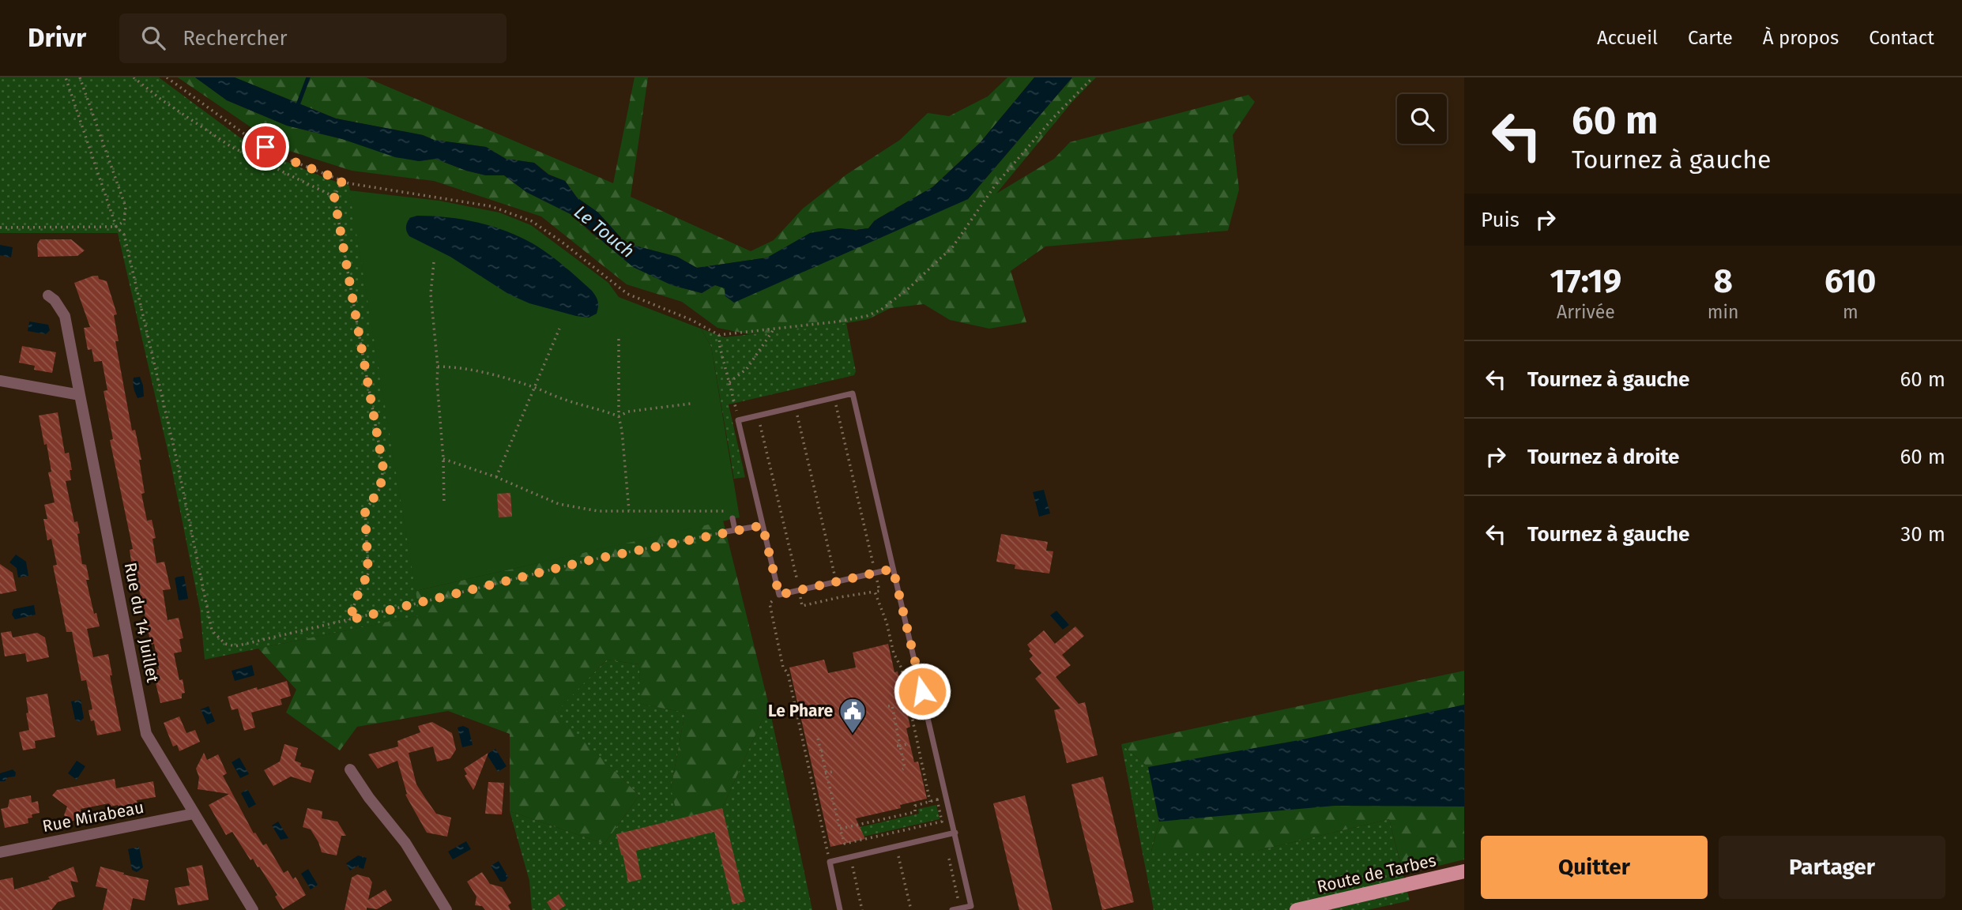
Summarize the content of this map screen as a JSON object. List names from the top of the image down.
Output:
{
  "streets": {
    "main road": ["Route de Tarbes"],
    "street": ["Rue du 14 Juillet", "Rue Mirabeau"]
  },
  "crossings": [
    ["Rue du 14 Juillet", "Rue Mirabeau"]
  ],
  "water": ["Le Touch"],
  "places": {
    "public building": ["Le Phare"]
  },
  "page": {
    "header": "Drivr",
    "search": "Rechercher",
    "nav": [
      "Accueil",
      "Carte",
      "À propos",
      "Contact"
    ],
    "turn": ["60 m", "Tournez à gauche"],
    "then": "Puis",
    "eta": [
      "17:19",
      "Arrivée",
      "8",
      "min",
      "610",
      "m"
    ],
    "list": [
      {
        "name": "Tournez à gauche",
        "value": "60 m"
      },
      {
        "name": "Tournez à droite",
        "value": "60 m"
      },
      {
        "name": "Tournez à gauche",
        "value": "30 m"
      }
    ],
    "buttons": ["Quitter", "Partager"]
  }
}
